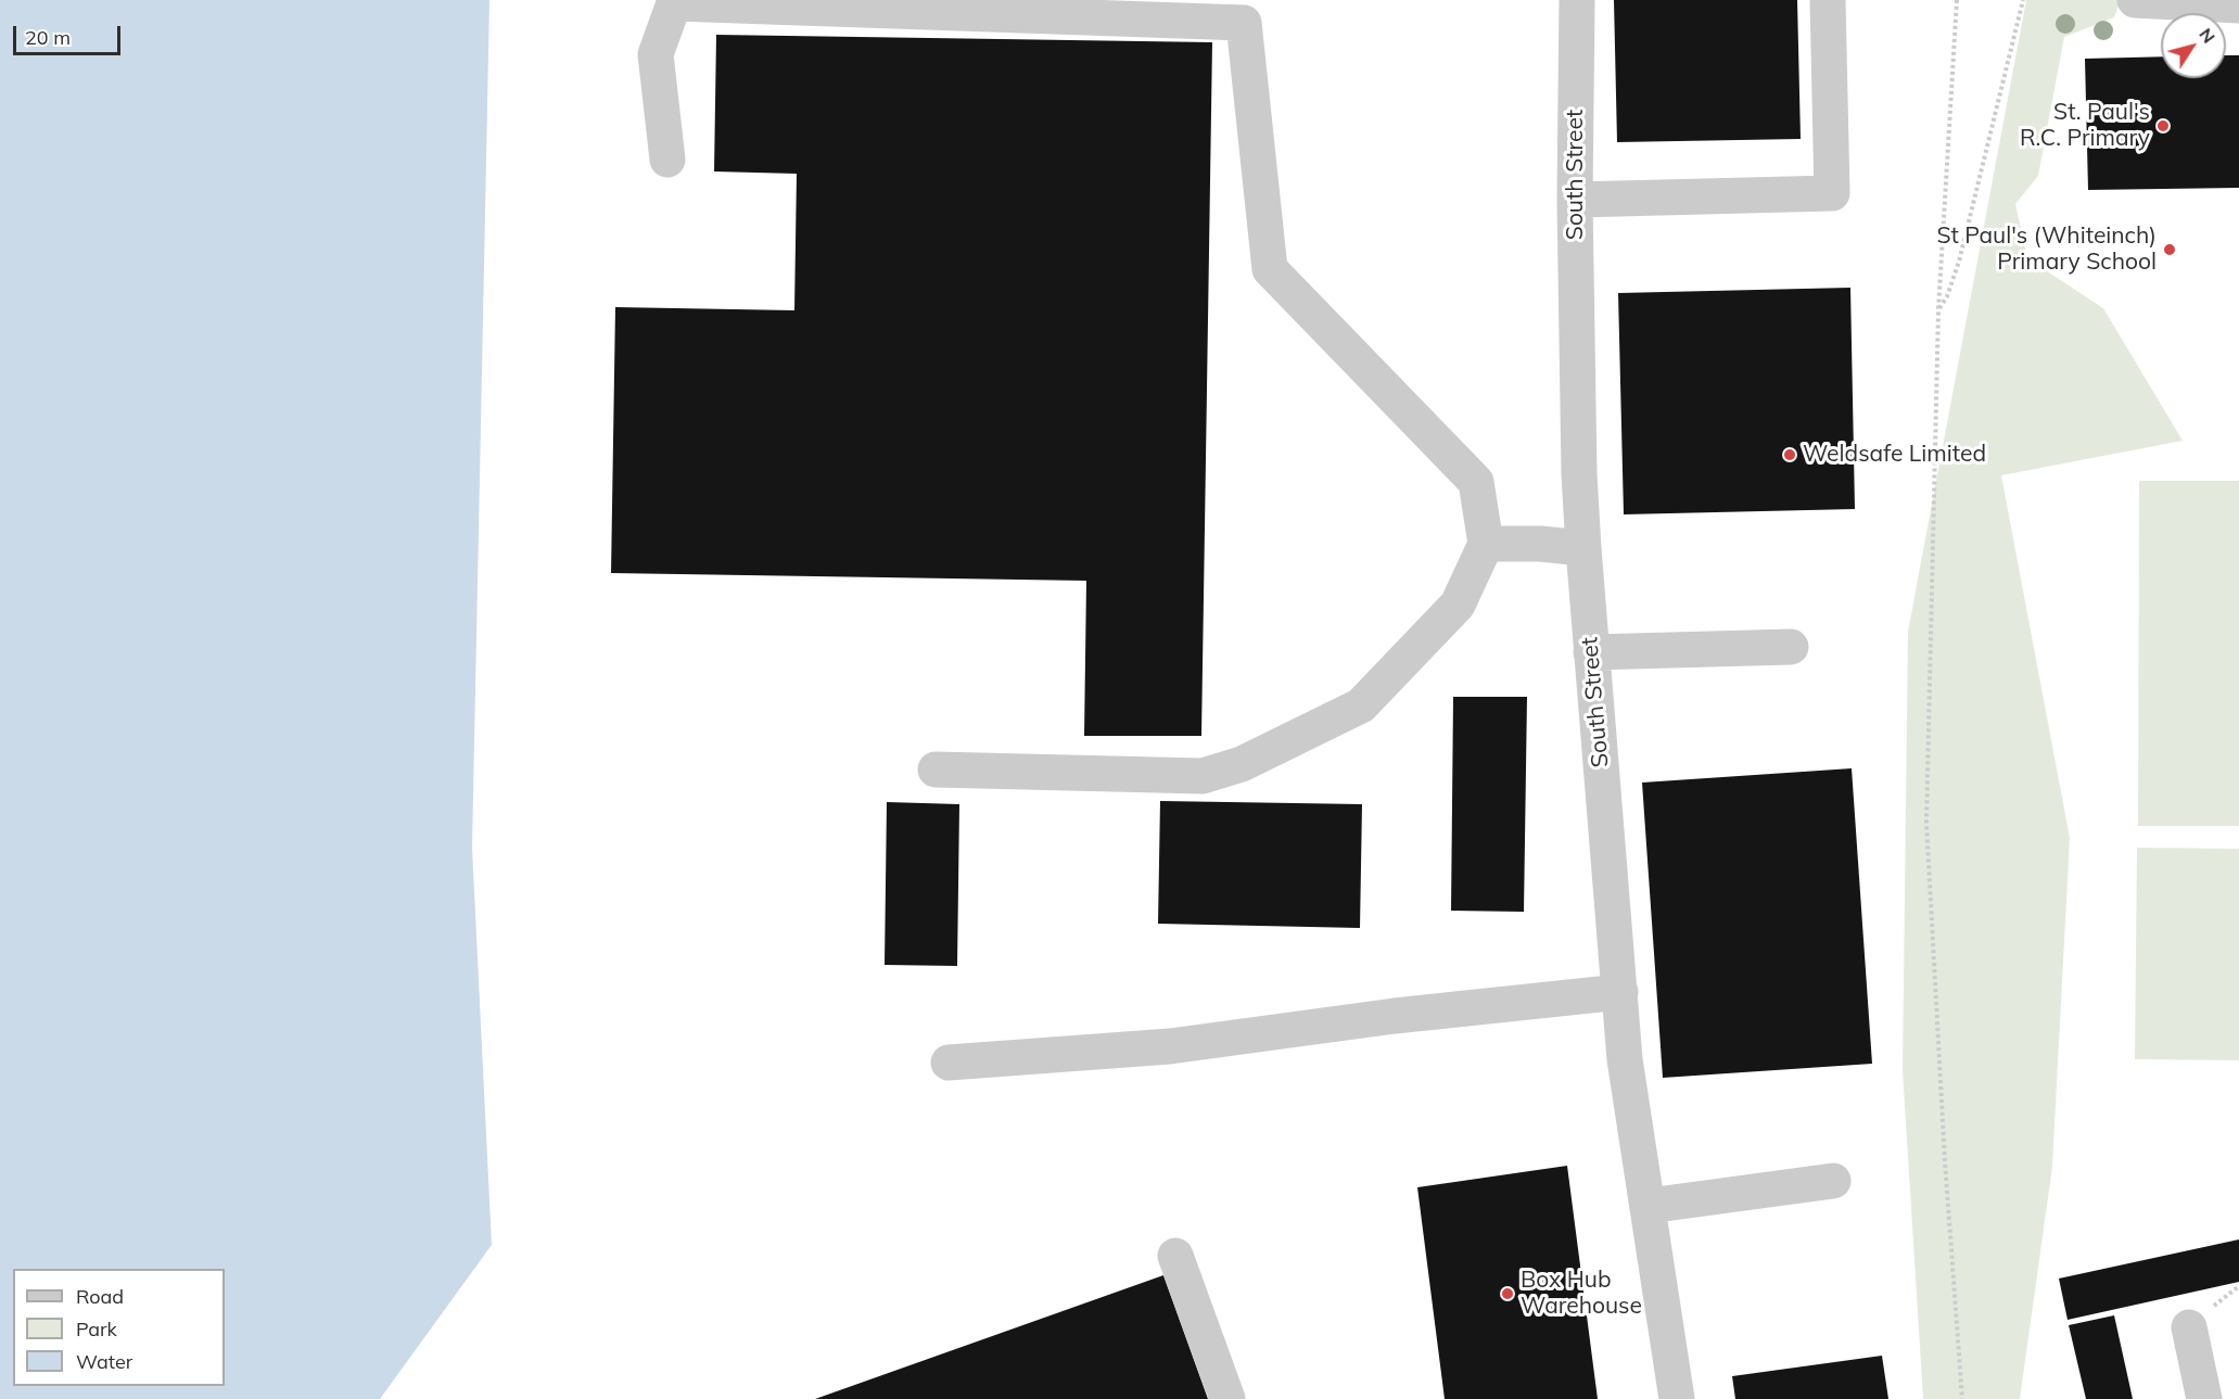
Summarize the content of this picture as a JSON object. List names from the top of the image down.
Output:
{
  "streets": {
    "street": ["South Street"]
  },
  "places": [
    "St. Paul's R.C. Primary",
    "St Paul's (Whiteinch) Primary School",
    "Weldsafe Limited",
    "Box Hub Warehouse"
  ],
  "legend": ["Road", "Park", "Water"],
  "scale_bar": "20 m",
  "north": "top right"
}
